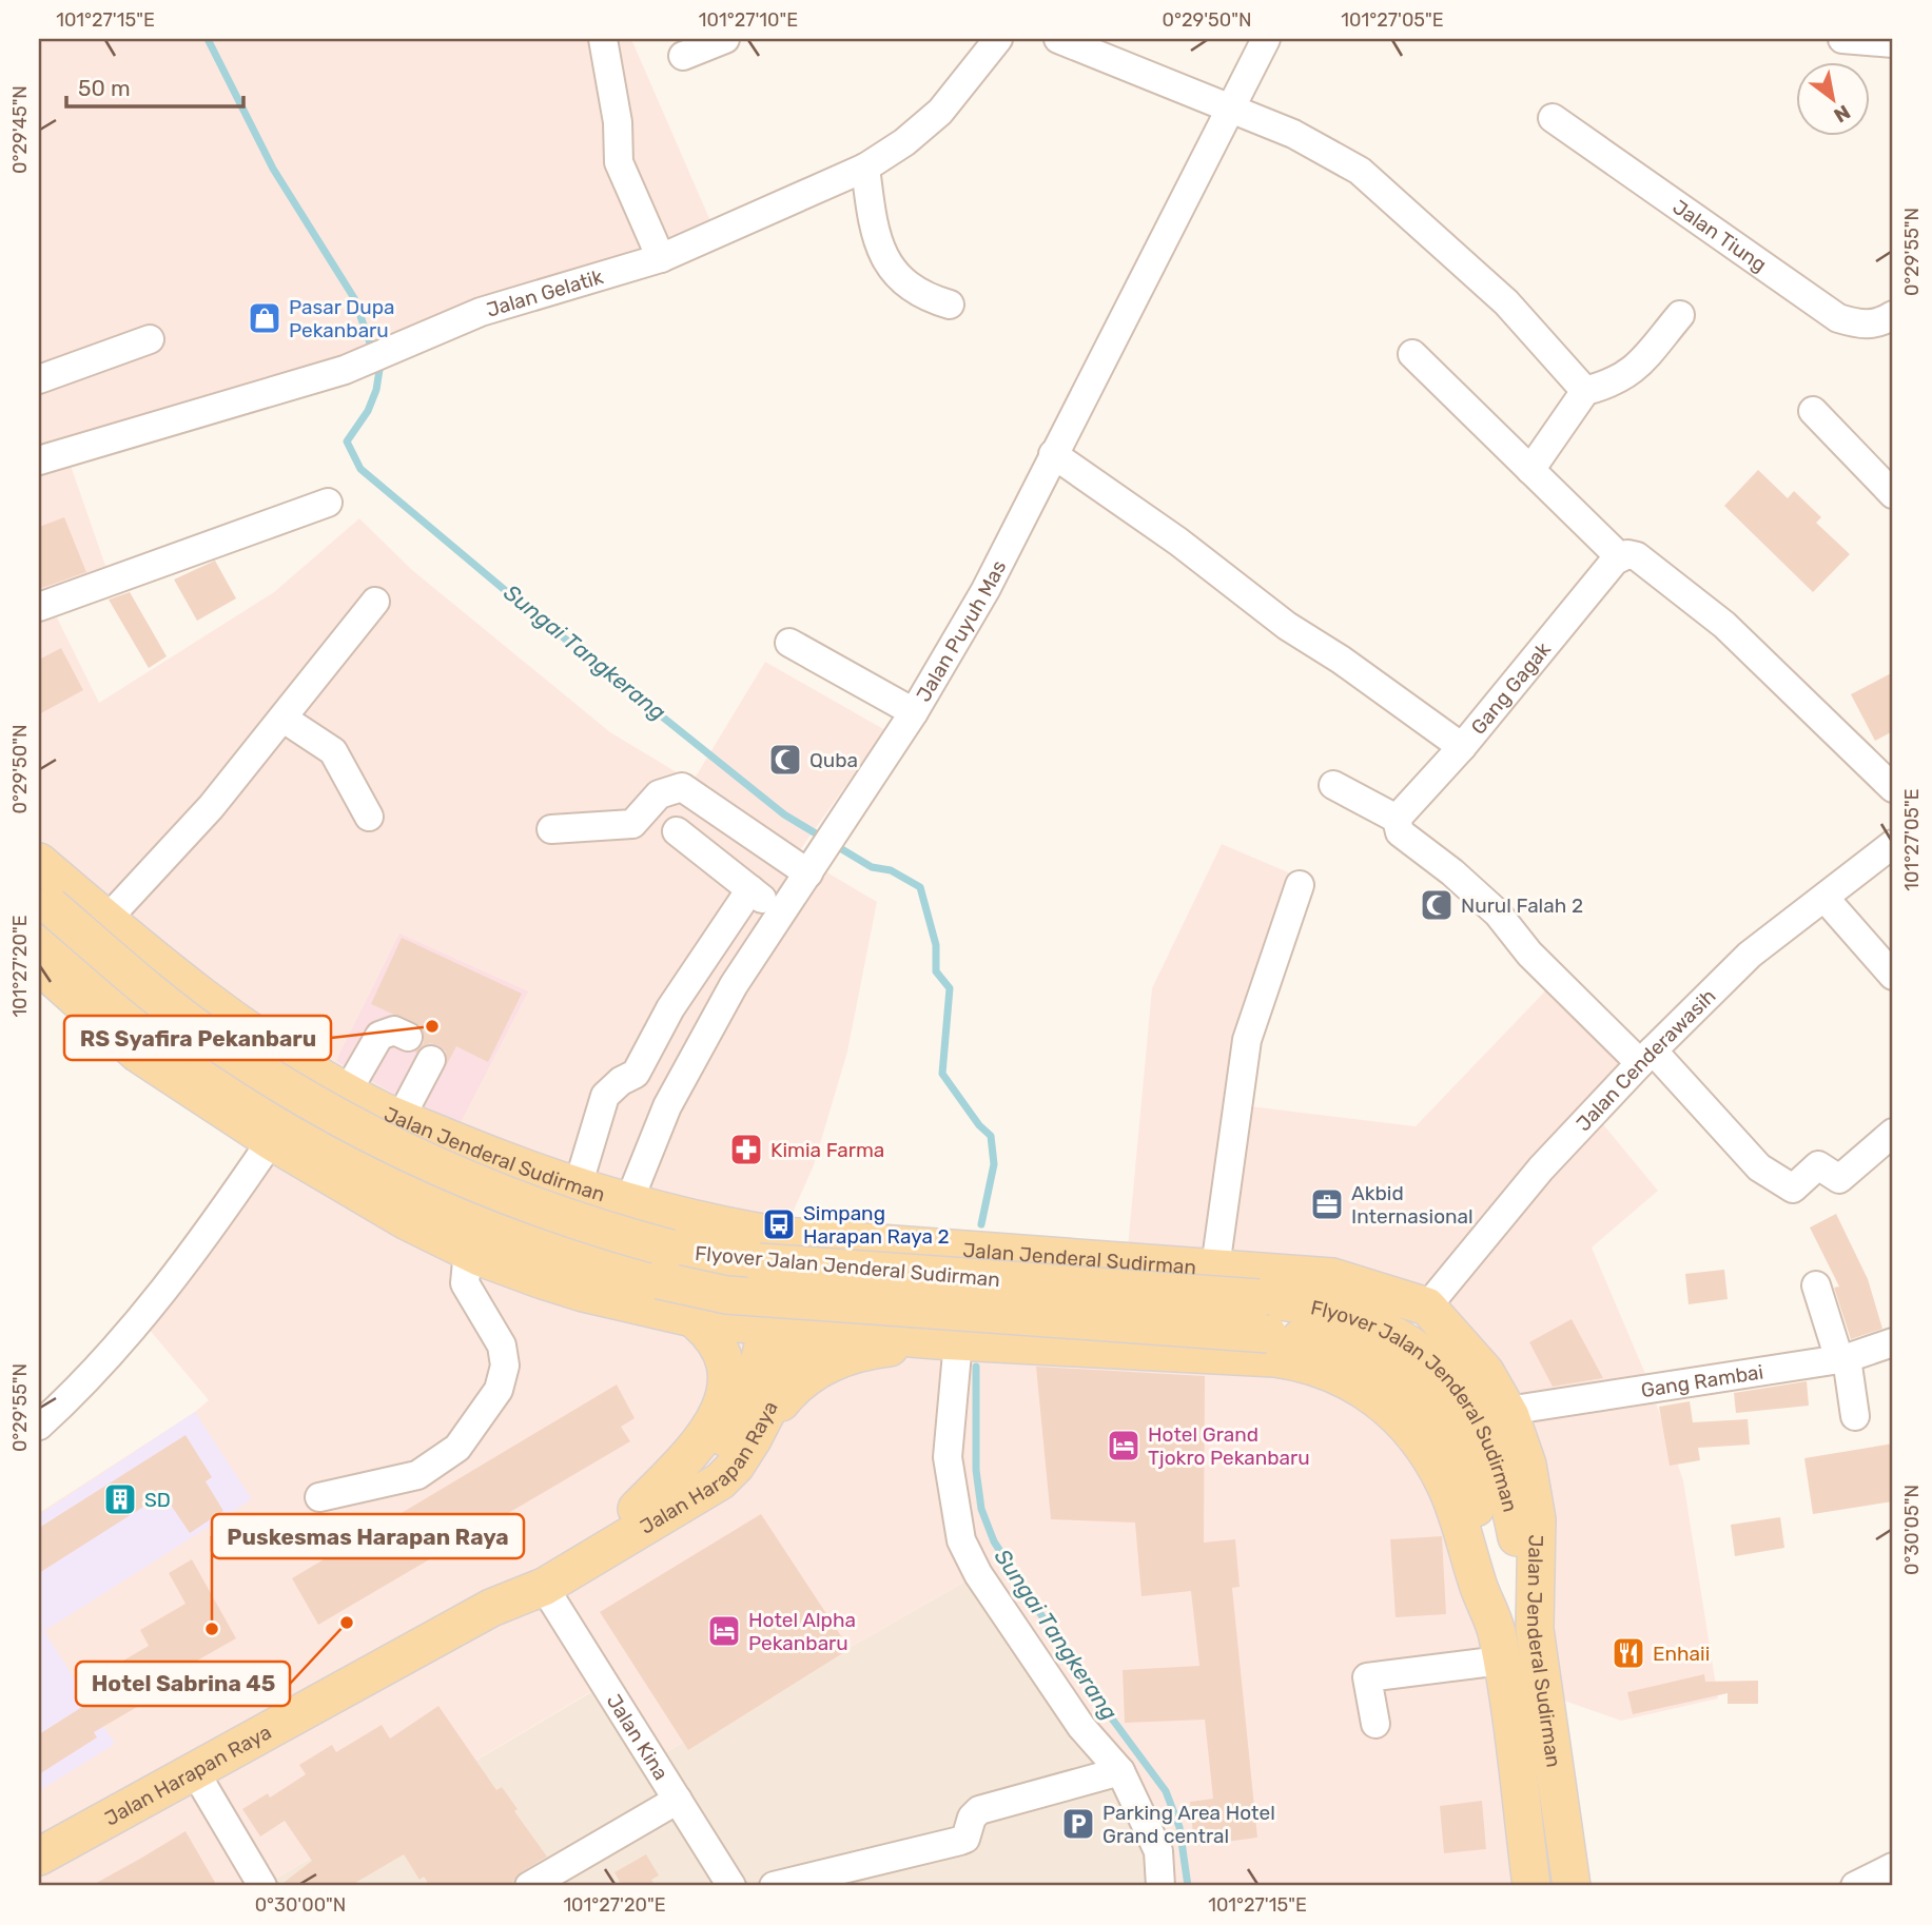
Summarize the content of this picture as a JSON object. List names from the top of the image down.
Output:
{
  "streets": {
    "main road": ["Jalan Jenderal Sudirman", "Flyover Jalan Jenderal Sudirman", "Jalan Harapan Raya"],
    "street": [
      "Jalan Tiung",
      "Jalan Gelatik",
      "Jalan Puyuh Mas",
      "Gang Gagak",
      "Jalan Cenderawasih",
      "Gang Rambai",
      "Jalan Kina"
    ]
  },
  "crossings": [
    ["Jalan Puyuh Mas", "Gang Gagak"],
    ["Jalan Puyuh Mas", "Jalan Jenderal Sudirman"],
    ["Jalan Cenderawasih", "Jalan Jenderal Sudirman"],
    ["Jalan Jenderal Sudirman", "Flyover Jalan Jenderal Sudirman"],
    ["Jalan Jenderal Sudirman", "Gang Rambai"],
    ["Jalan Jenderal Sudirman", "Jalan Harapan Raya"],
    ["Jalan Harapan Raya", "Jalan Kina"]
  ],
  "water": ["Sungai Tangkerang"],
  "places": {
    "shop": ["Pasar Dupa Pekanbaru"],
    "mosque": ["Quba", "Nurul Falah 2"],
    "other": ["RS Syafira Pekanbaru", "Hotel Sabrina 45", "Puskesmas Harapan Raya"],
    "pharmacy": ["Kimia Farma"],
    "office": ["Akbid Internasional"],
    "bus stop": ["Simpang Harapan Raya 2"],
    "hotel": ["Hotel Grand Tjokro Pekanbaru", "Hotel Alpha Pekanbaru"],
    "building": ["SD"],
    "restaurant": ["Enhaii"],
    "parking": ["Parking Area Hotel Grand central"]
  },
  "scale_bar": "50 m",
  "north": "bottom right",
  "coordinates": [
    "101°27'15\"E",
    "101°27'10\"E",
    "0°29'50\"N",
    "101°27'05\"E",
    "0°29'45\"N",
    "0°29'55\"N",
    "101°27'20\"E",
    "0°30'05\"N",
    "0°30'00\"N"
  ]
}
